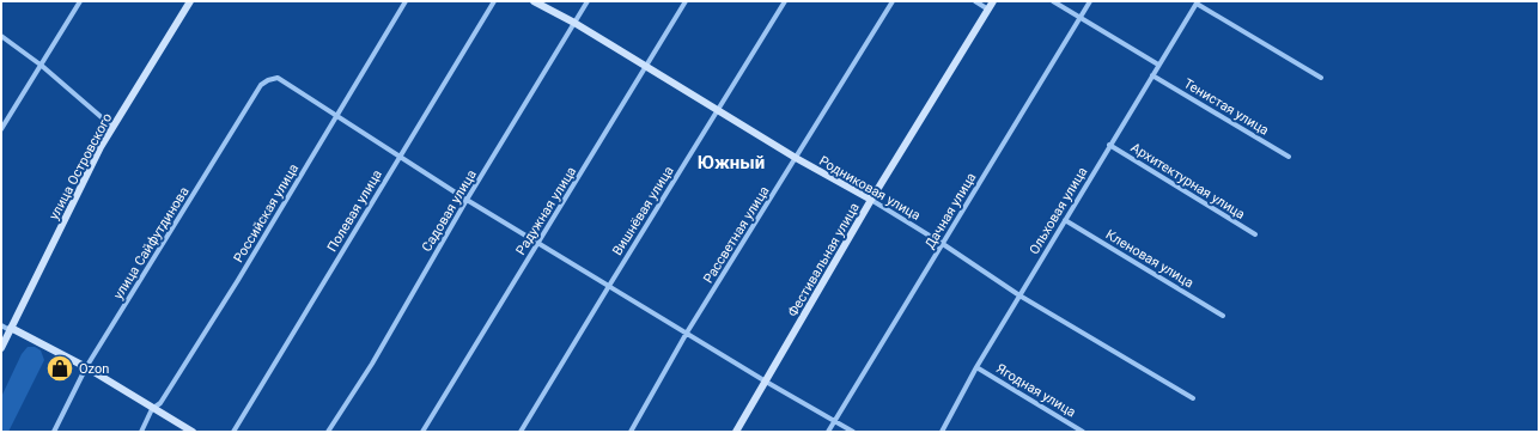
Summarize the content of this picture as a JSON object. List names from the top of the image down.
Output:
{
  "streets": {
    "street": [
      "Тенистая улица",
      "улица Островского",
      "Архитектурная улица",
      "Родниковая улица",
      "Полевая улица",
      "Садовая улица",
      "Радужная улица",
      "Вишнёвая улица",
      "Дачная улица",
      "Ольховая улица",
      "Российская улица",
      "Рассветная улица",
      "улица Сайфутдинова",
      "Кленовая улица",
      "Фестивальная улица",
      "Ягодная улица"
    ]
  },
  "crossings": [
    ["Тенистая улица", "Ольховая улица"],
    ["Архитектурная улица", "Ольховая улица"],
    ["Родниковая улица", "Садовая улица"],
    ["Родниковая улица", "Радужная улица"],
    ["Родниковая улица", "Вишнёвая улица"],
    ["Родниковая улица", "Дачная улица"],
    ["Родниковая улица", "Ольховая улица"],
    ["Родниковая улица", "Рассветная улица"],
    ["Родниковая улица", "Фестивальная улица"],
    ["Ольховая улица", "Кленовая улица"],
    ["Ольховая улица", "Ягодная улица"],
    ["Российская улица", "улица Сайфутдинова"]
  ],
  "districts": ["Южный"],
  "places": {
    "shop": ["Ozon"]
  }
}
